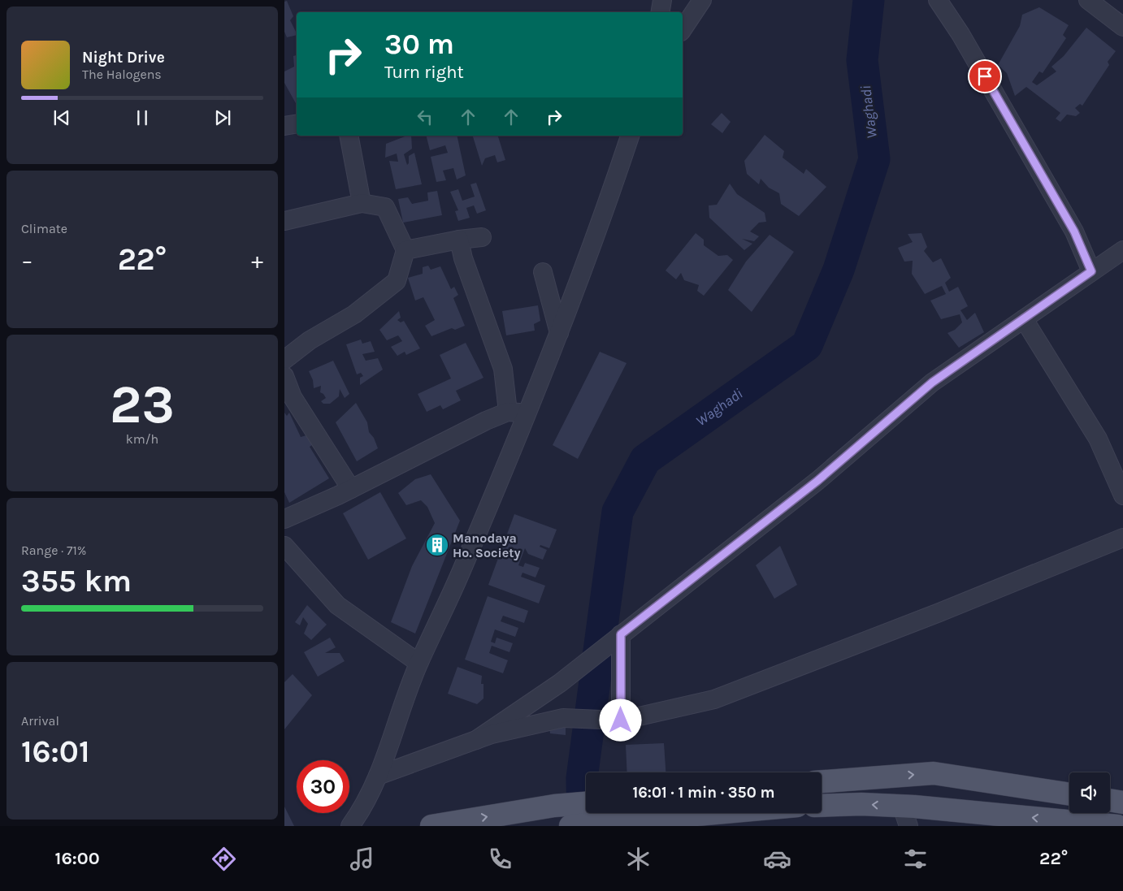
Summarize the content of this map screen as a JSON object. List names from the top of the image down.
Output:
{
  "water": ["Waghadi"],
  "places": {
    "building": ["Manodaya Ho. Society"]
  },
  "page": {
    "turn": ["30 m", "Turn right"],
    "song": ["Night Drive", "The Halogens"],
    "tile": [
      "Climate",
      ["23", "km/h"],
      ["Range · 71%", "355 km"],
      ["Arrival", "16:01"]
    ],
    "heat": ["−", "22°", "+"],
    "limit": "30",
    "trip": "16:01 · 1 min · 350 m",
    "tabs": ["16:00", "22°"]
  }
}
